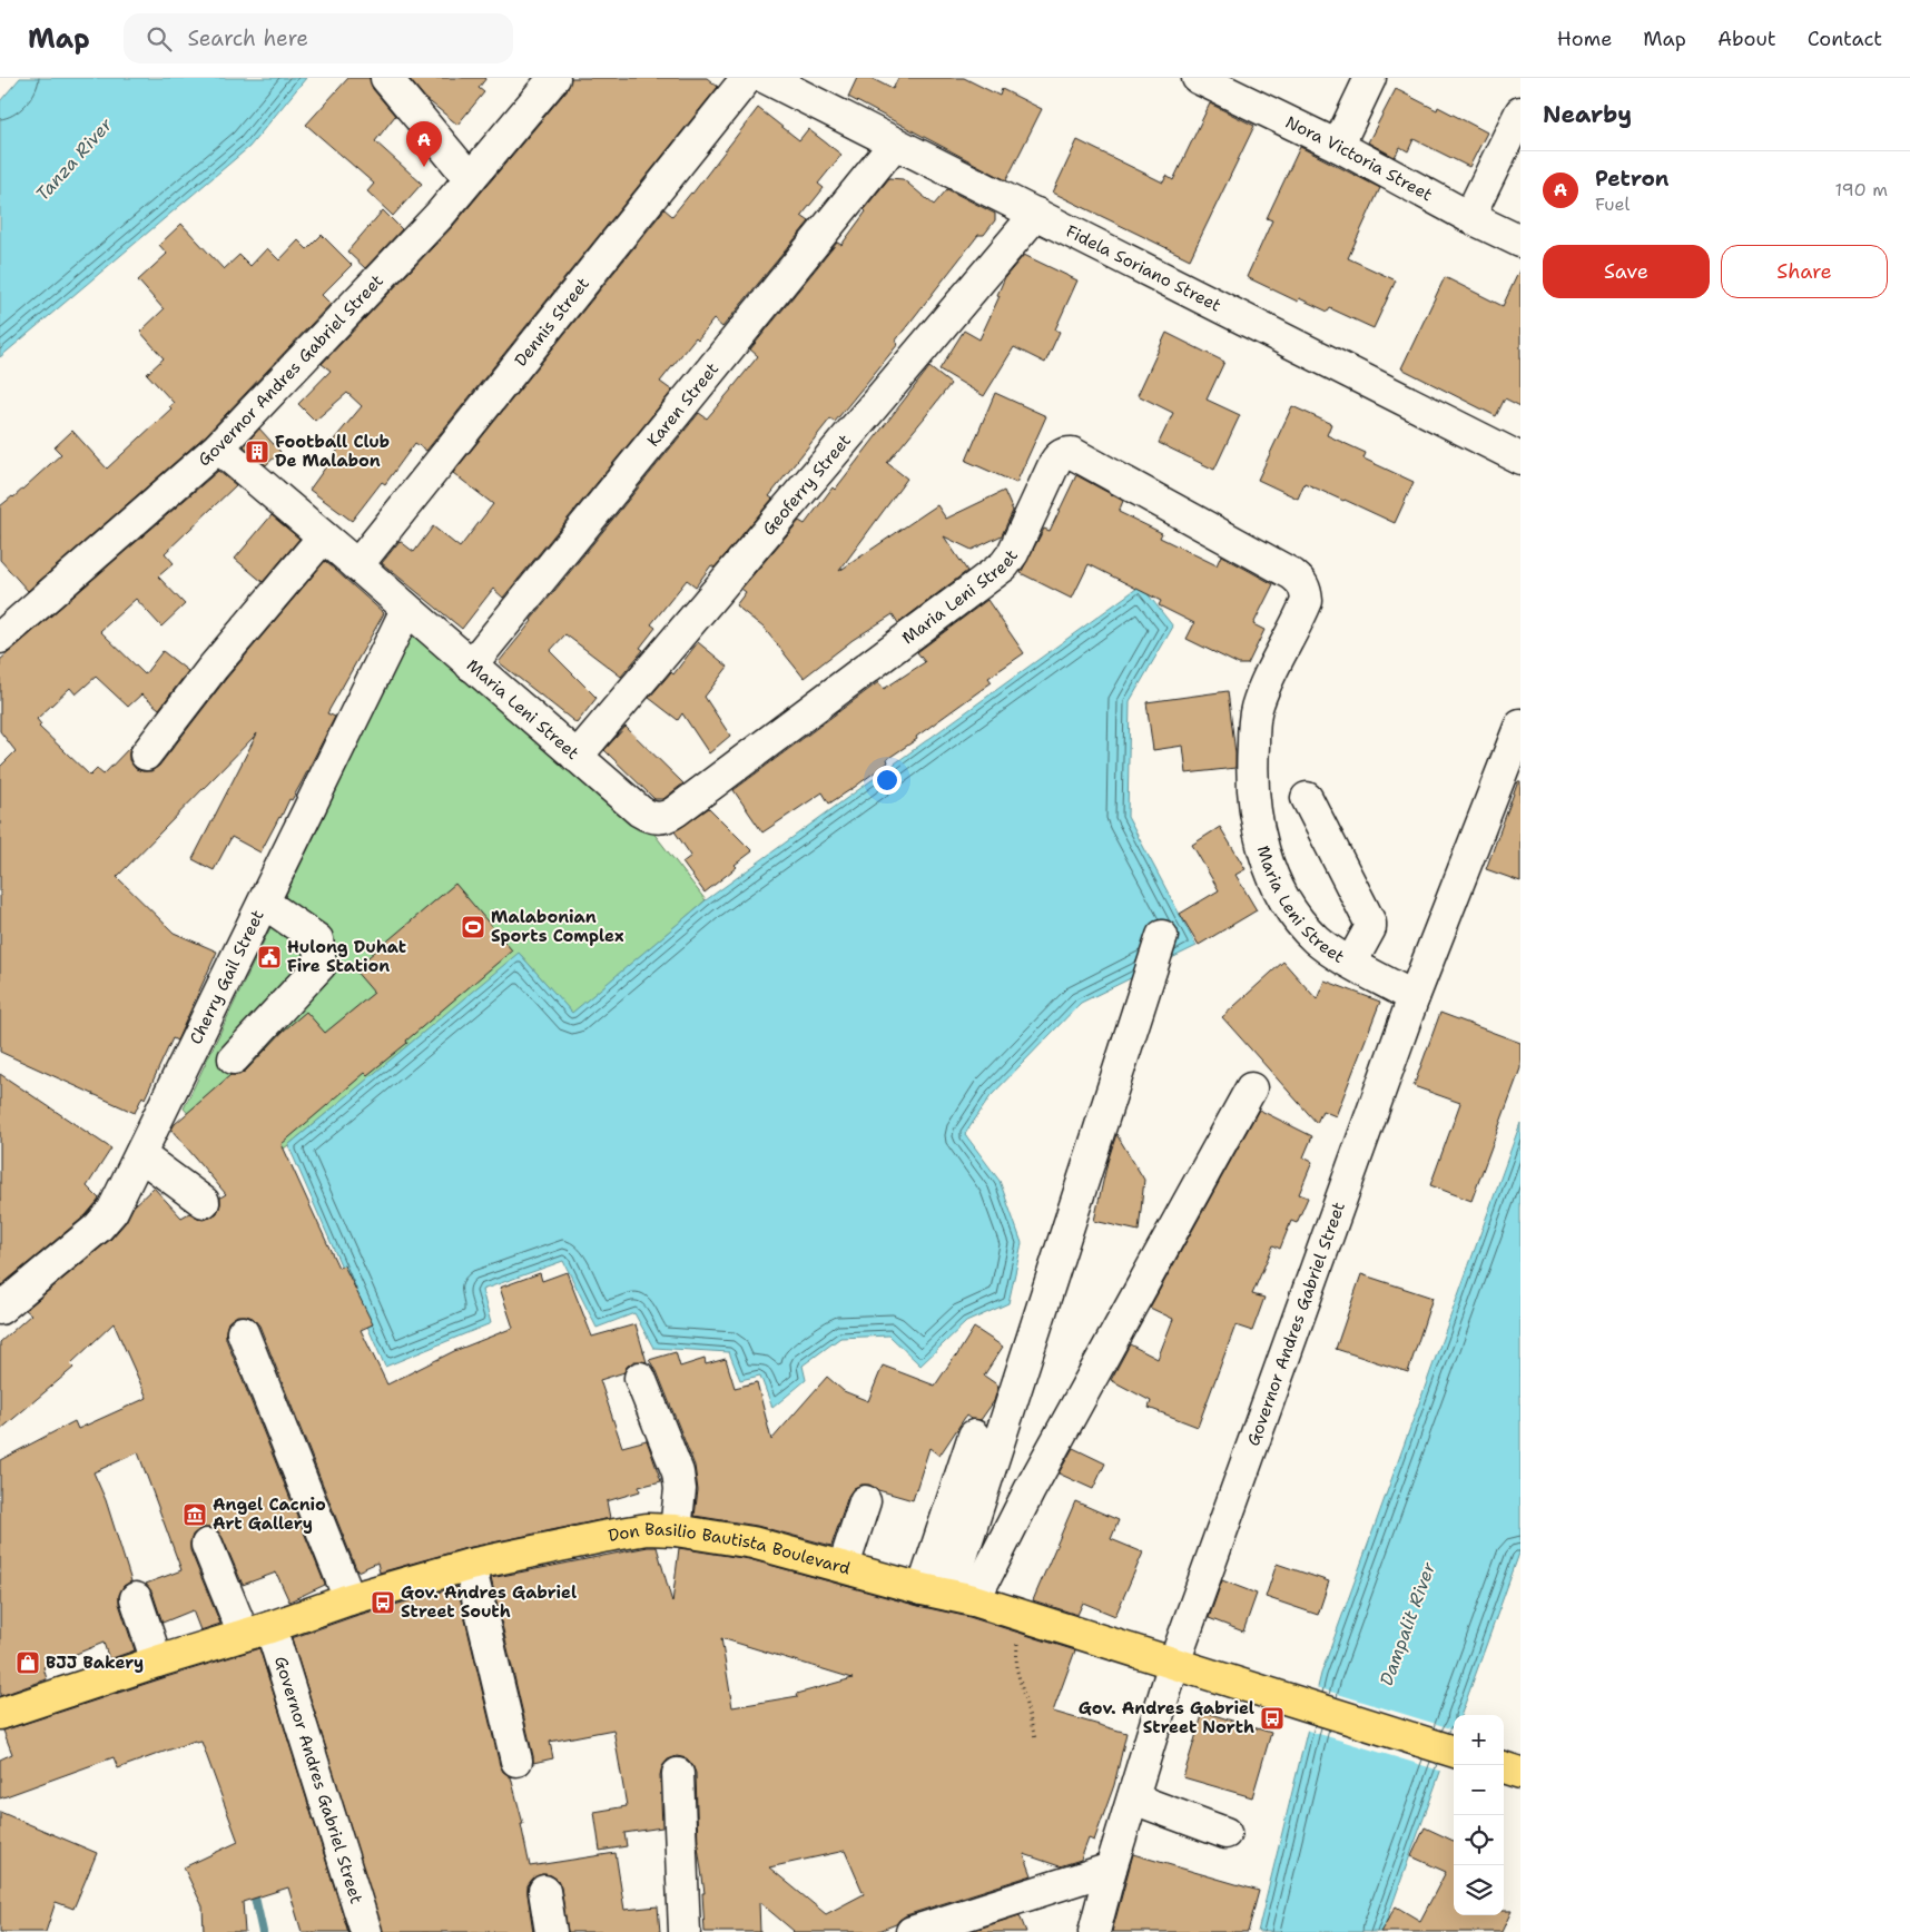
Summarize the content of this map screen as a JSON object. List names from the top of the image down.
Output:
{
  "streets": {
    "main road": ["Don Basilio Bautista Boulevard"],
    "street": [
      "Nora Victoria Street",
      "Fidela Soriano Street",
      "Dennis Street",
      "Governor Andres Gabriel Street",
      "Karen Street",
      "Geoferry Street",
      "Maria Leni Street",
      "Cherry Gail Street"
    ]
  },
  "crossings": [
    ["Fidela Soriano Street", "Karen Street"],
    ["Fidela Soriano Street", "Geoferry Street"],
    ["Dennis Street", "Maria Leni Street"],
    ["Governor Andres Gabriel Street", "Maria Leni Street"],
    ["Governor Andres Gabriel Street", "Don Basilio Bautista Boulevard"],
    ["Karen Street", "Maria Leni Street"],
    ["Geoferry Street", "Maria Leni Street"],
    ["Maria Leni Street", "Cherry Gail Street"]
  ],
  "water": ["Tanza River", "Dampalit River"],
  "places": {
    "building": ["Football Club De Malabon"],
    "sports": ["Malabonian Sports Complex"],
    "public building": ["Hulong Duhat Fire Station"],
    "museum": ["Angel Cacnio Art Gallery"],
    "bus stop": ["Gov. Andres Gabriel Street South", "Gov. Andres Gabriel Street North"],
    "shop": ["BJJ Bakery"]
  },
  "page": {
    "header": "Map",
    "search": "Search here",
    "nav": [
      "Home",
      "Map",
      "About",
      "Contact"
    ],
    "heading": "Nearby",
    "pins": "A",
    "list": [
      {
        "mark": "A",
        "name": "Petron",
        "note": "Fuel",
        "value": "190 m"
      }
    ],
    "buttons": ["Save", "Share"],
    "map_buttons": ["+", "−"]
  }
}
